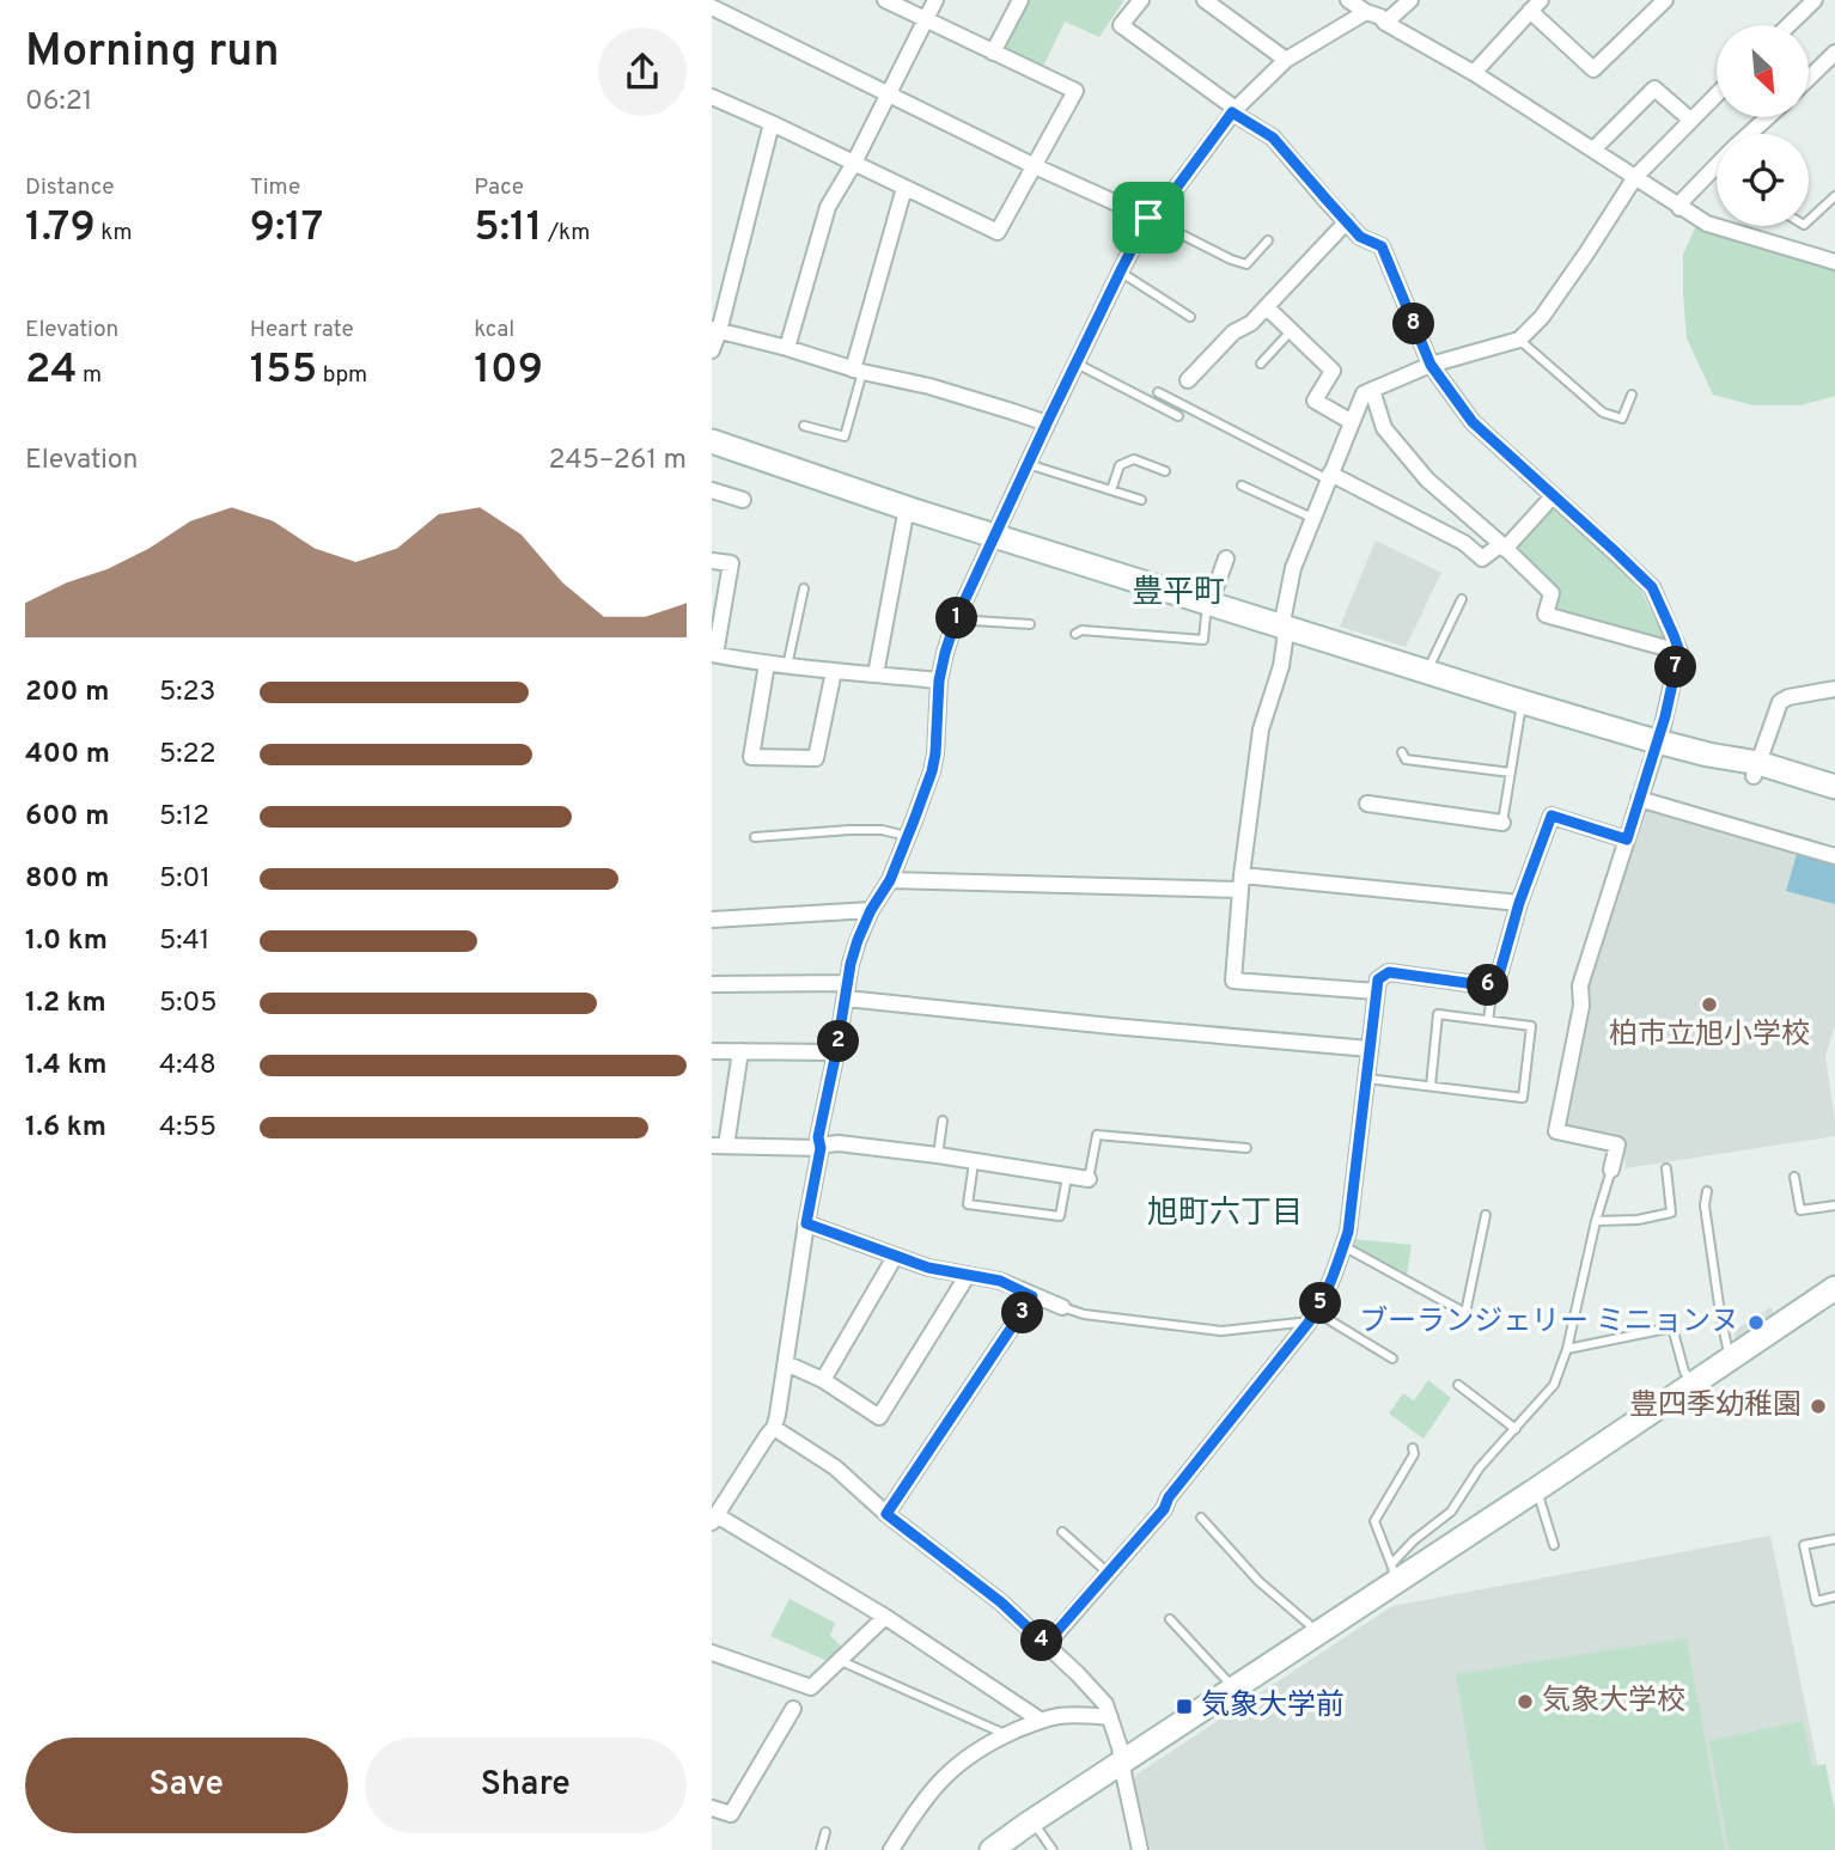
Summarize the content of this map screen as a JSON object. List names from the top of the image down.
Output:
{
  "districts": ["豊平町", "旭町六丁目"],
  "places": {
    "other": [
      "柏市立旭小学校",
      "ブーランジェリー ミニョンヌ",
      "豊四季幼稚園",
      "気象大学校"
    ],
    "transit": ["気象大学前"]
  },
  "north": "bottom right",
  "page": {
    "heading": ["Morning run", "06:21"],
    "stats": [
      ["Distance", "1.79 km"],
      ["Time", "9:17"],
      ["Pace", "5:11 /km"],
      ["Elevation", "24 m"],
      ["Heart rate", "155 bpm"],
      ["kcal", "109"]
    ],
    "pins": [
      "8",
      "1",
      "7",
      "6",
      "2",
      "5",
      "3",
      "4"
    ],
    "chart": ["Elevation", "245–261 m"],
    "list": [
      {
        "name": "200 m",
        "note": "5:23"
      },
      {
        "name": "400 m",
        "note": "5:22"
      },
      {
        "name": "600 m",
        "note": "5:12"
      },
      {
        "name": "800 m",
        "note": "5:01"
      },
      {
        "name": "1.0 km",
        "note": "5:41"
      },
      {
        "name": "1.2 km",
        "note": "5:05"
      },
      {
        "name": "1.4 km",
        "note": "4:48"
      },
      {
        "name": "1.6 km",
        "note": "4:55"
      }
    ],
    "buttons": ["Save", "Share"]
  }
}
